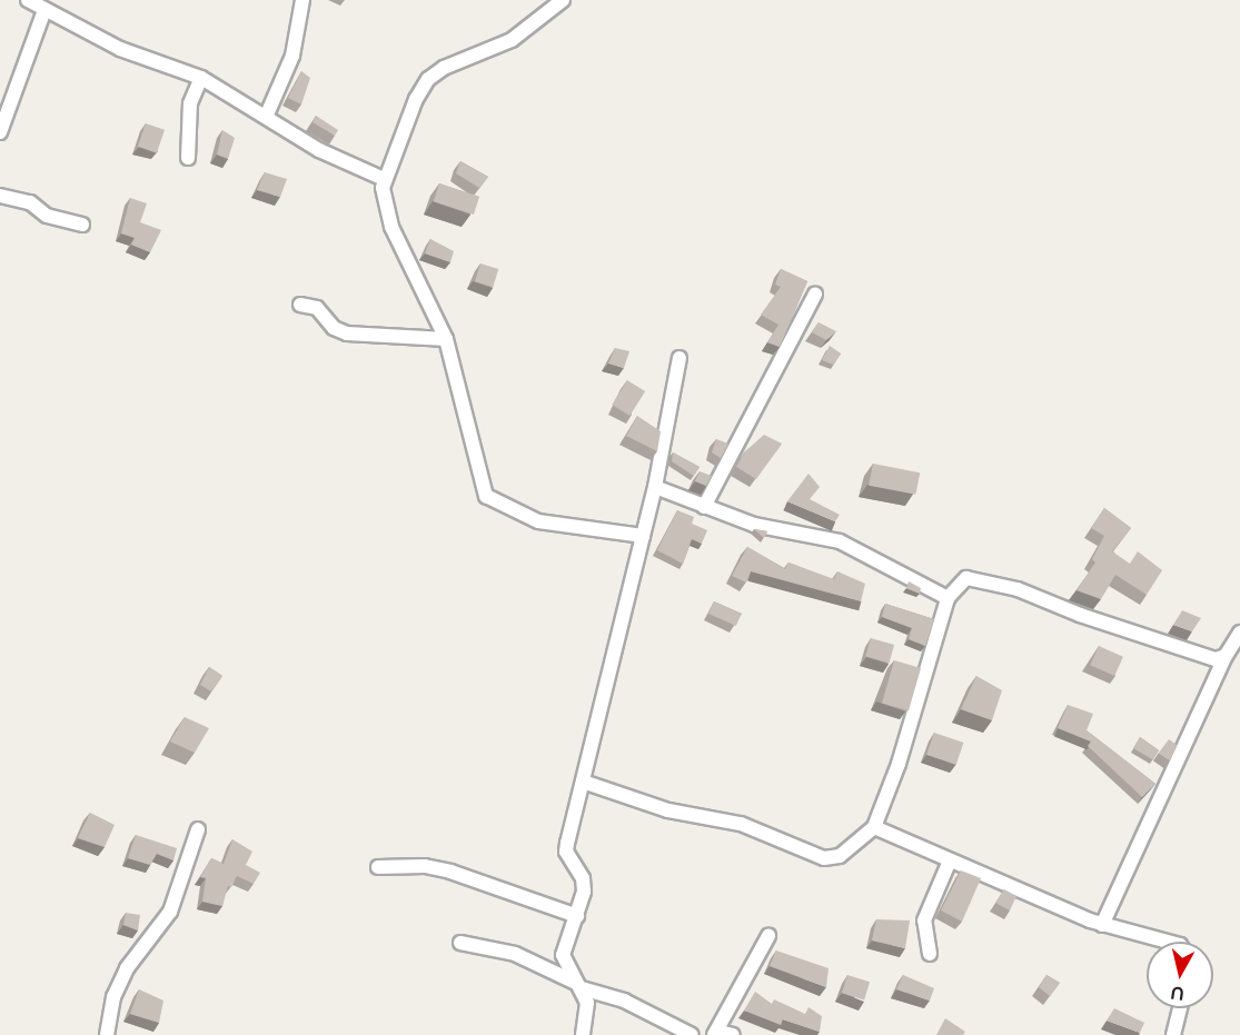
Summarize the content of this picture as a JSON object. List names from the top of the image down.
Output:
{
  "north": "bottom"
}
